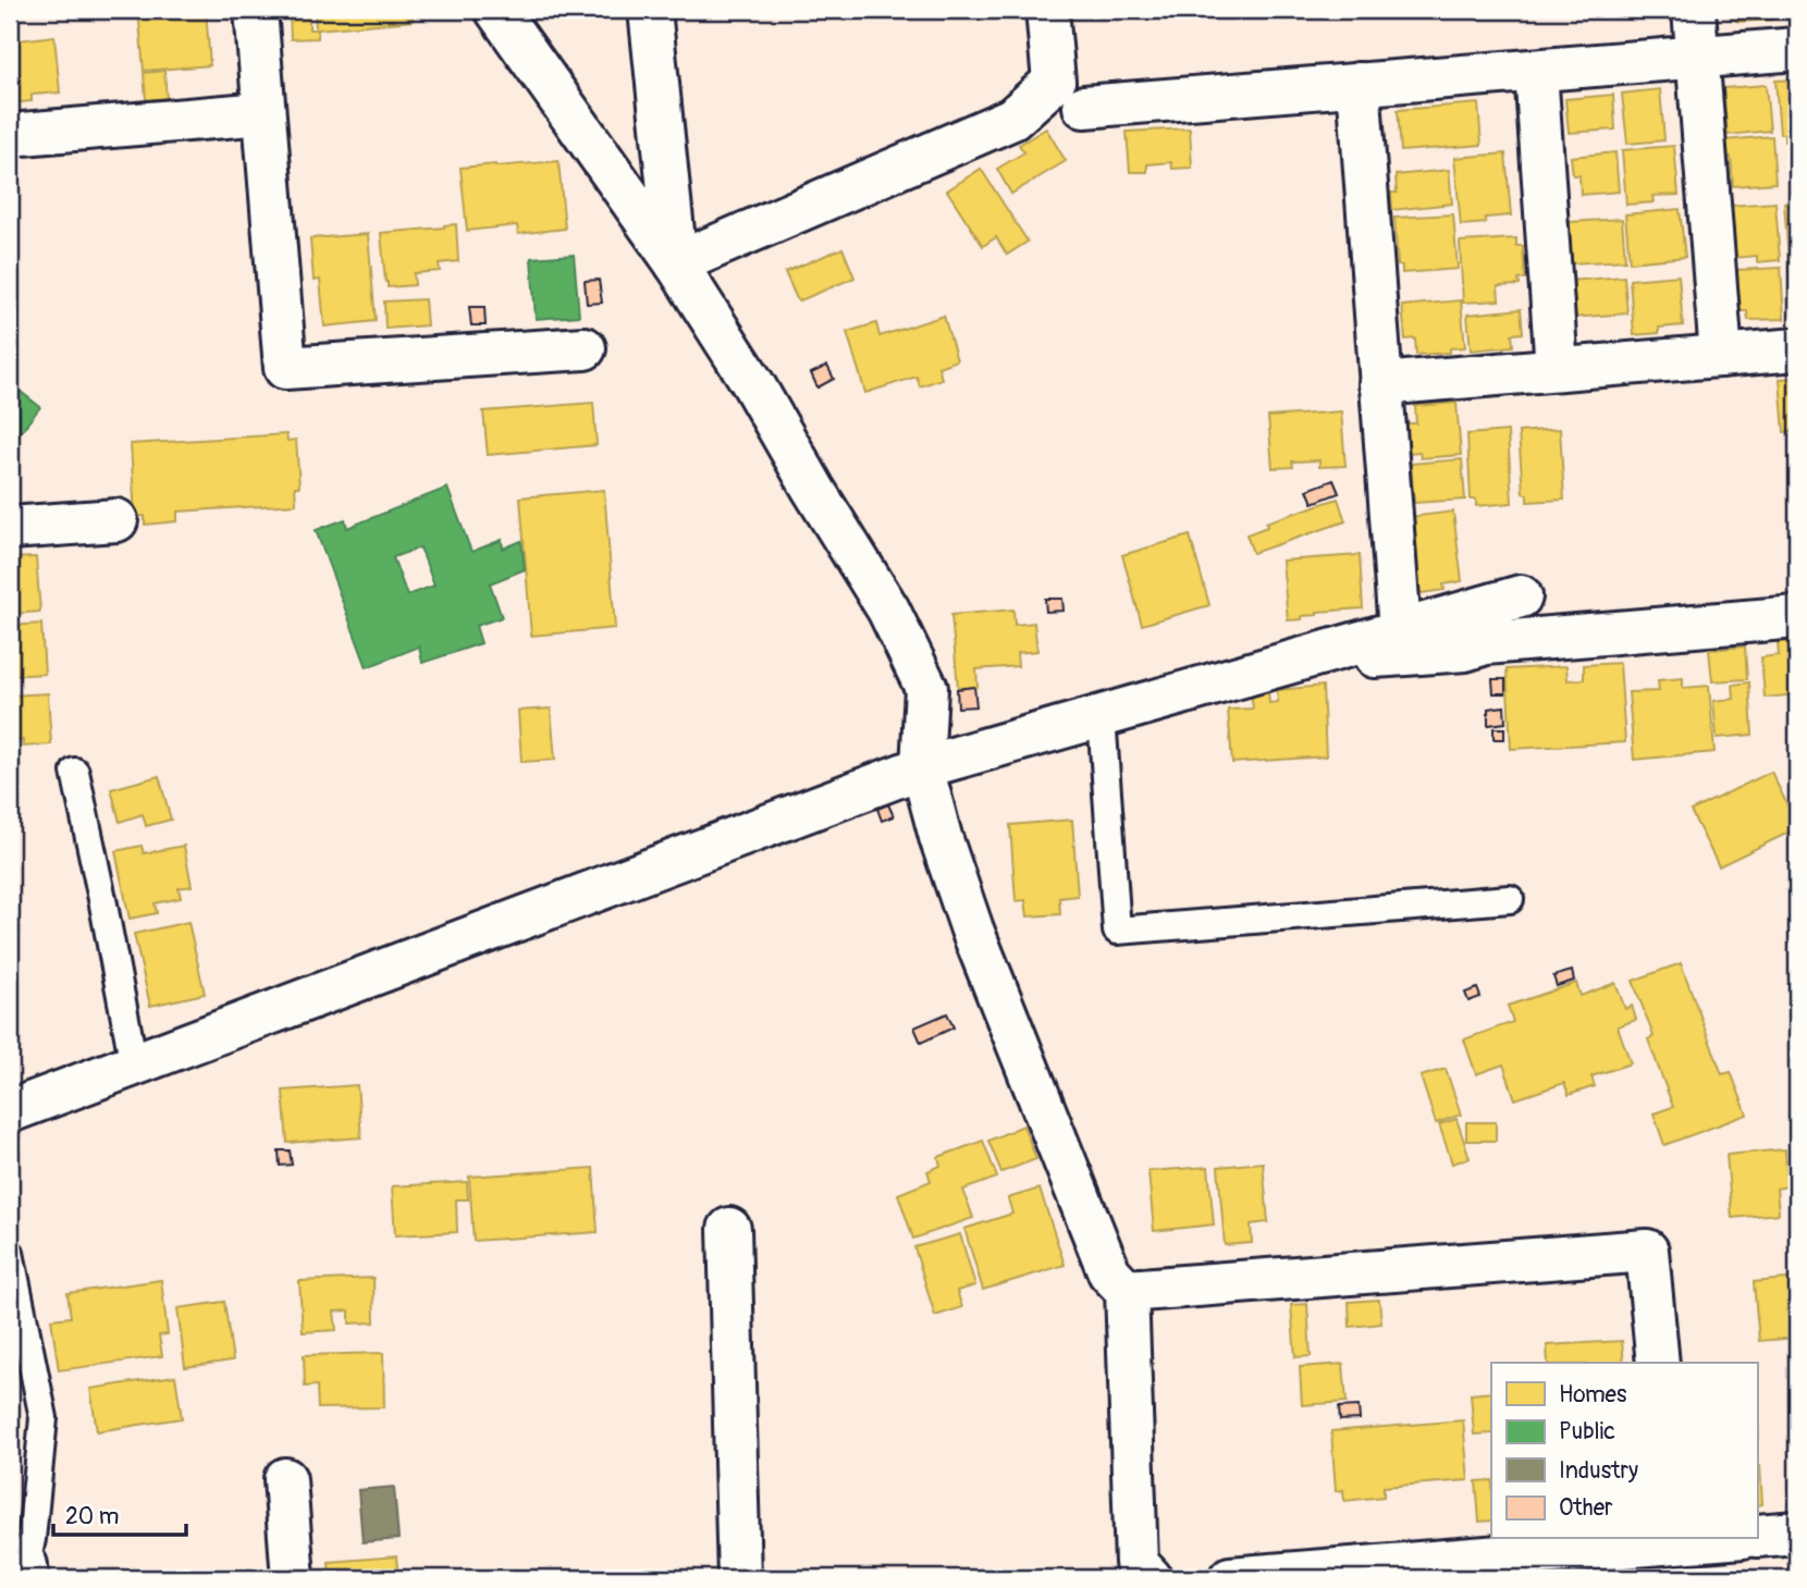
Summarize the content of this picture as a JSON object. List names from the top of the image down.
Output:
{
  "legend": [
    "Homes",
    "Public",
    "Industry",
    "Other"
  ],
  "scale_bar": "20 m"
}
